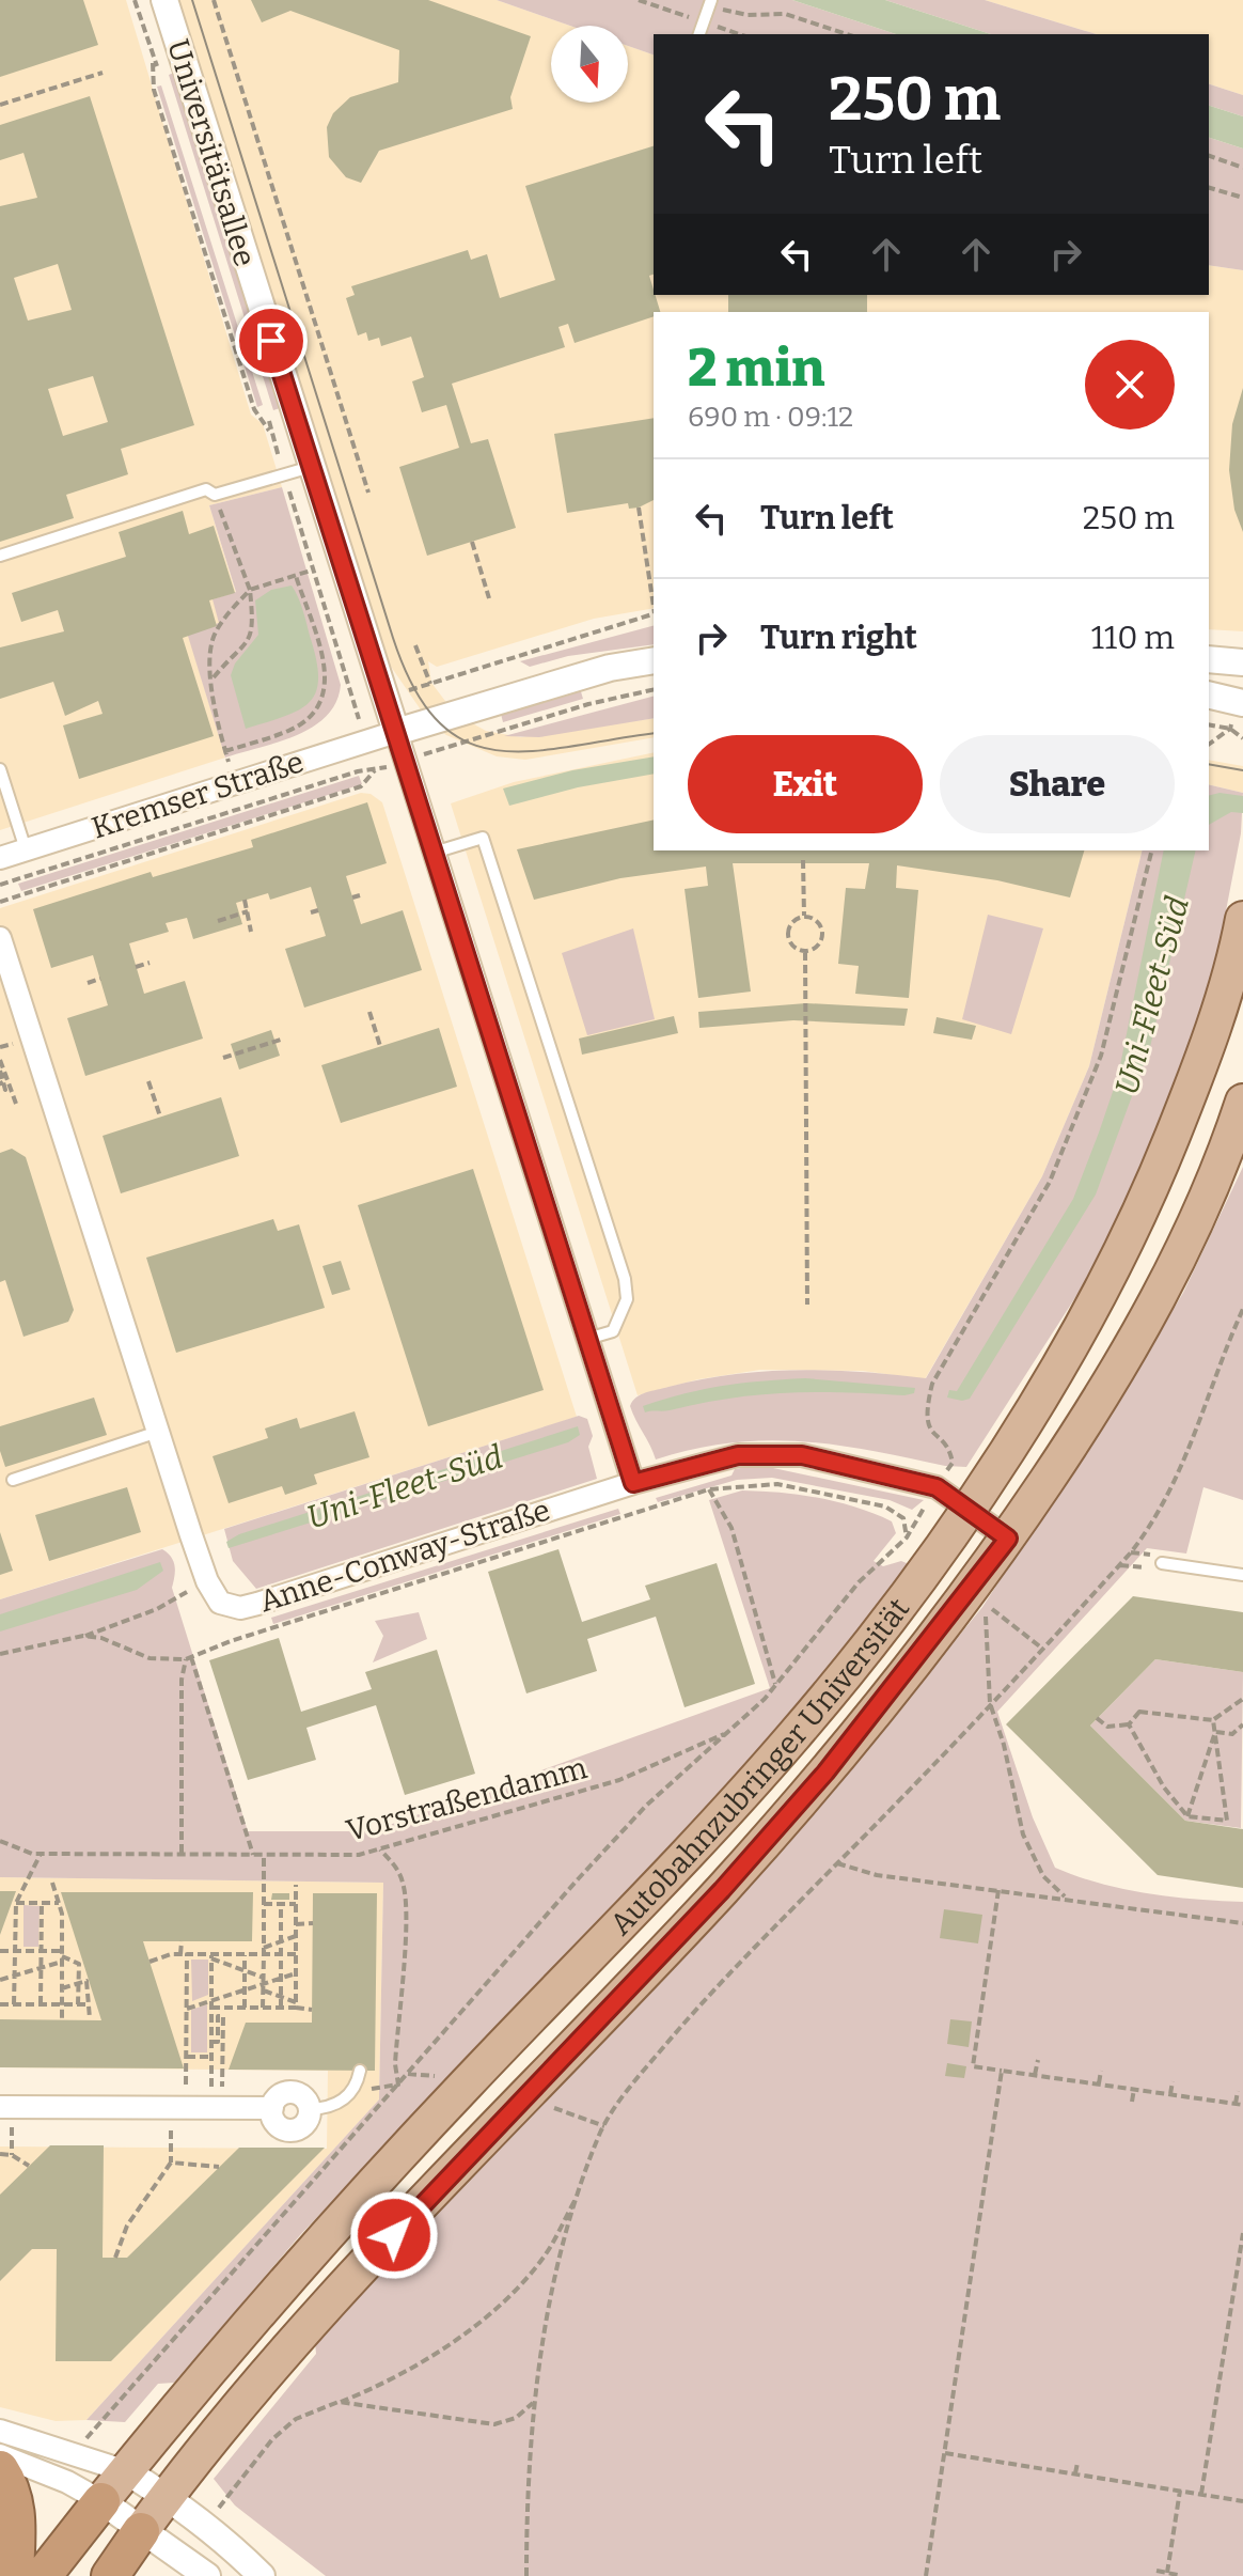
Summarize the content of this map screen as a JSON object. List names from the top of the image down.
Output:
{
  "streets": {
    "main road": ["Autobahnzubringer Universität"],
    "street": ["Universitätsallee", "Kremser Straße", "Anne-Conway-Straße"],
    "path": ["Vorstraßendamm"]
  },
  "crossings": [
    ["Universitätsallee", "Kremser Straße"],
    ["Anne-Conway-Straße", "Autobahnzubringer Universität"]
  ],
  "water": ["Uni-Fleet-Süd"],
  "north": "bottom",
  "page": {
    "turn": ["250 m", "Turn left"],
    "heading": ["2 min", "690 m · 09:12"],
    "list": [
      {
        "name": "Turn left",
        "value": "250 m"
      },
      {
        "name": "Turn right",
        "value": "110 m"
      }
    ],
    "buttons": ["Exit", "Share"]
  }
}
